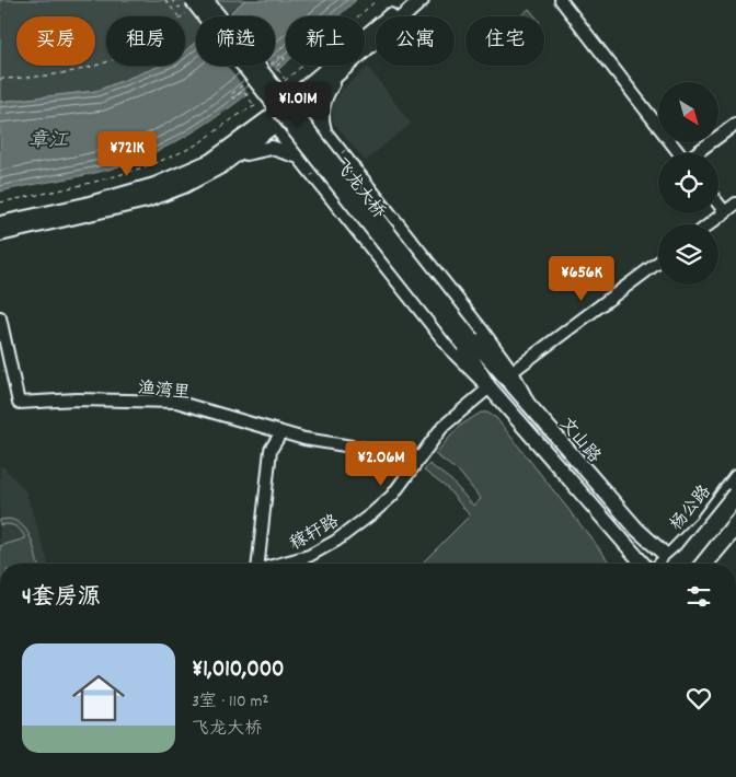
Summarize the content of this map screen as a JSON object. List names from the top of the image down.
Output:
{
  "streets": {
    "main road": ["飞龙大桥", "文山路", "杨公路"],
    "street": ["渔湾里", "稼轩路"]
  },
  "crossings": [
    ["飞龙大桥", "文山路"],
    ["渔湾里", "稼轩路"],
    ["文山路", "稼轩路"]
  ],
  "water": ["章江"],
  "north": "bottom right",
  "page": {
    "chip": [
      "买房",
      "租房",
      "筛选",
      "新上",
      "公寓",
      "住宅"
    ],
    "price": [
      "¥1.01M",
      "¥721K",
      "¥656K",
      "¥2.06M"
    ],
    "heading": "4套房源",
    "list": [
      {
        "name": "¥1,010,000",
        "note": "3室 · 110 m² · 飞龙大桥"
      }
    ]
  }
}
